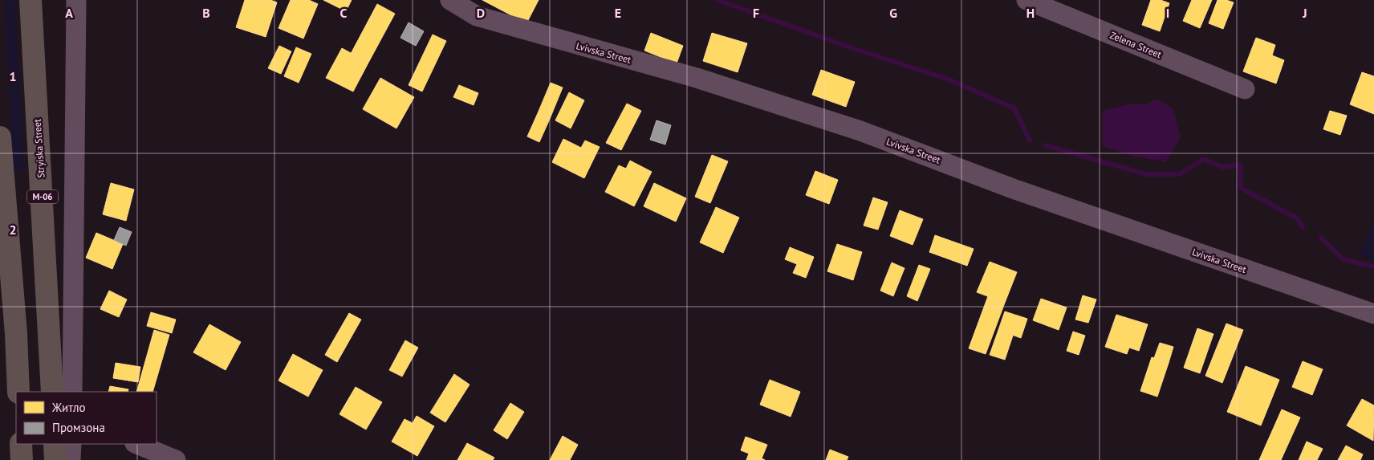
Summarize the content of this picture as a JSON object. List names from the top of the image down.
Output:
{
  "streets": {
    "highway": ["Stryiska Street", "М-06"],
    "street": ["Zelena Street", "Lvivska Street"]
  },
  "legend": ["Житло", "Промзона"],
  "grid": {
    "columns": [
      "A",
      "B",
      "C",
      "D",
      "E",
      "F",
      "G",
      "H",
      "I",
      "J"
    ],
    "rows": ["1", "2"]
  }
}
